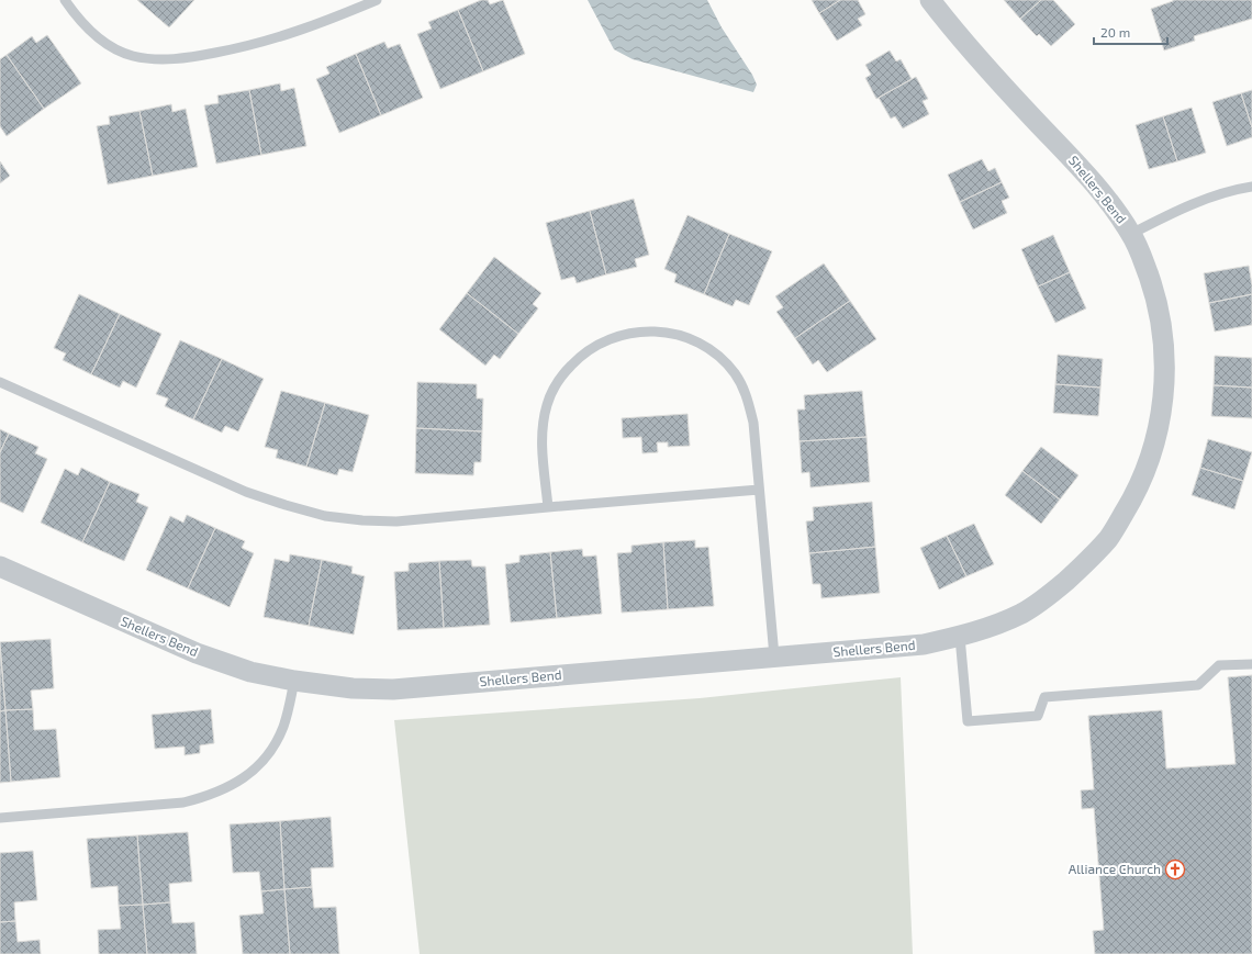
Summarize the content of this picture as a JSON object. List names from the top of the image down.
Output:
{
  "streets": {
    "street": ["Shellers Bend"]
  },
  "places": {
    "church": ["Alliance Church"]
  },
  "scale_bar": "20 m"
}
